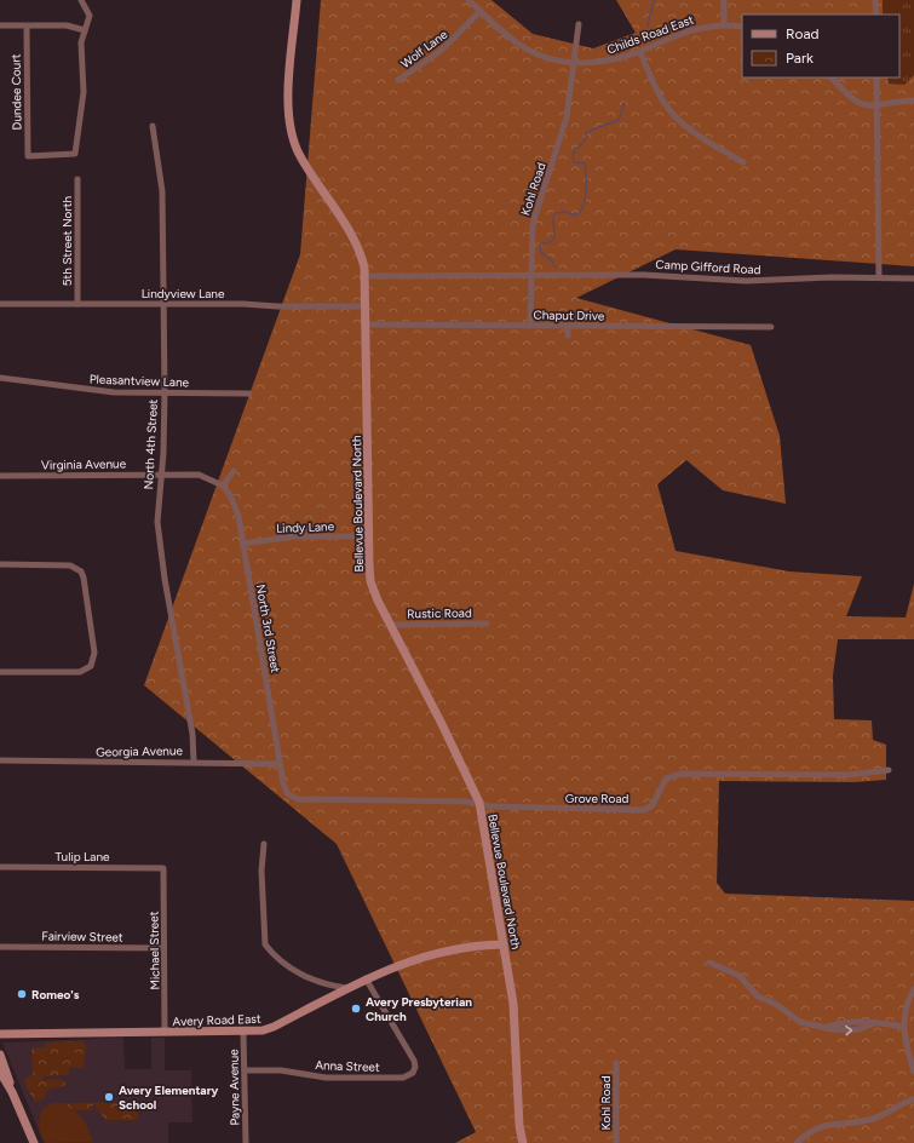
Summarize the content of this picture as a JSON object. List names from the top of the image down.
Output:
{
  "streets": {
    "main road": ["Bellevue Boulevard North", "Avery Road East"],
    "street": [
      "Childs Road East",
      "Wolf Lane",
      "Dundee Court",
      "Kohl Road",
      "5th Street North",
      "Camp Gifford Road",
      "Lindyview Lane",
      "Chaput Drive",
      "Pleasantview Lane",
      "North 4th Street",
      "Virginia Avenue",
      "Lindy Lane",
      "Rustic Road",
      "North 3rd Street",
      "Georgia Avenue",
      "Grove Road",
      "Tulip Lane",
      "Fairview Street",
      "Michael Street",
      "Anna Street",
      "Payne Avenue"
    ]
  },
  "crossings": [
    ["Childs Road East", "Wolf Lane"],
    ["Childs Road East", "Kohl Road"],
    ["Kohl Road", "Camp Gifford Road"],
    ["Kohl Road", "Chaput Drive"],
    ["5th Street North", "Lindyview Lane"],
    ["Camp Gifford Road", "Bellevue Boulevard North"],
    ["Lindyview Lane", "North 4th Street"],
    ["Lindyview Lane", "Bellevue Boulevard North"],
    ["Chaput Drive", "Bellevue Boulevard North"],
    ["Pleasantview Lane", "North 4th Street"],
    ["North 4th Street", "Virginia Avenue"],
    ["North 4th Street", "Georgia Avenue"],
    ["Virginia Avenue", "North 3rd Street"],
    ["Bellevue Boulevard North", "Lindy Lane"],
    ["Bellevue Boulevard North", "Rustic Road"],
    ["Bellevue Boulevard North", "Grove Road"],
    ["Bellevue Boulevard North", "Avery Road East"],
    ["Lindy Lane", "North 3rd Street"],
    ["North 3rd Street", "Georgia Avenue"],
    ["North 3rd Street", "Grove Road"],
    ["Tulip Lane", "Michael Street"],
    ["Fairview Street", "Michael Street"],
    ["Michael Street", "Avery Road East"],
    ["Avery Road East", "Anna Street"],
    ["Avery Road East", "Payne Avenue"],
    ["Anna Street", "Payne Avenue"]
  ],
  "places": ["Romeo's", "Avery Presbyterian Church", "Avery Elementary School"],
  "legend": ["Road", "Park"]
}
